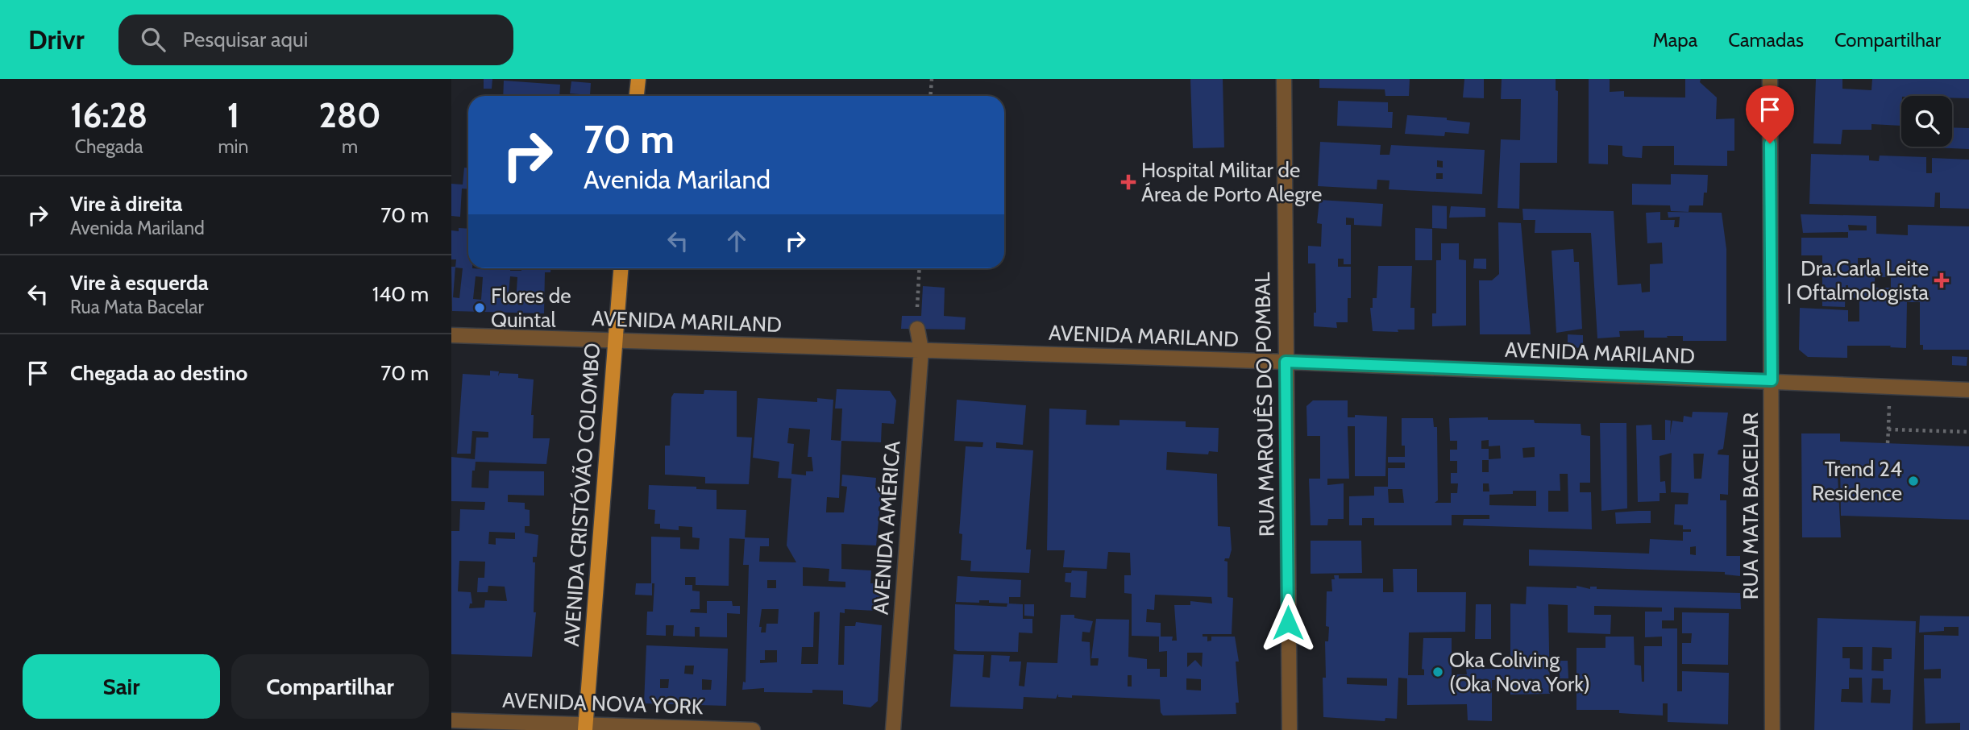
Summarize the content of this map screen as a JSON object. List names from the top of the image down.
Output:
{
  "streets": {
    "main road": ["AVENIDA CRISTÓVÃO COLOMBO"],
    "street": [
      "AVENIDA MARILAND",
      "RUA MARQUÊS DO POMBAL",
      "RUA MATA BACELAR",
      "AVENIDA AMÉRICA",
      "AVENIDA NOVA YORK"
    ]
  },
  "crossings": [
    ["AVENIDA MARILAND", "RUA MARQUÊS DO POMBAL"],
    ["AVENIDA MARILAND", "AVENIDA CRISTÓVÃO COLOMBO"],
    ["AVENIDA MARILAND", "RUA MATA BACELAR"],
    ["AVENIDA MARILAND", "AVENIDA AMÉRICA"],
    ["AVENIDA CRISTÓVÃO COLOMBO", "AVENIDA NOVA YORK"]
  ],
  "places": {
    "health": ["Hospital Militar de Área de Porto Alegre", "Dra.Carla Leite | Oftalmologista"],
    "other": ["Flores de Quintal", "Trend 24 Residence", "Oka Coliving (Oka Nova York)"]
  },
  "page": {
    "header": "Drivr",
    "search": "Pesquisar aqui",
    "nav": ["Mapa", "Camadas", "Compartilhar"],
    "eta": [
      "16:28",
      "Chegada",
      "1",
      "min",
      "280",
      "m"
    ],
    "turn": ["70 m", "Avenida Mariland"],
    "list": [
      {
        "name": "Vire à direita",
        "note": "Avenida Mariland",
        "value": "70 m"
      },
      {
        "name": "Vire à esquerda",
        "note": "Rua Mata Bacelar",
        "value": "140 m"
      },
      {
        "name": "Chegada ao destino",
        "value": "70 m"
      }
    ],
    "buttons": ["Sair", "Compartilhar"]
  }
}
